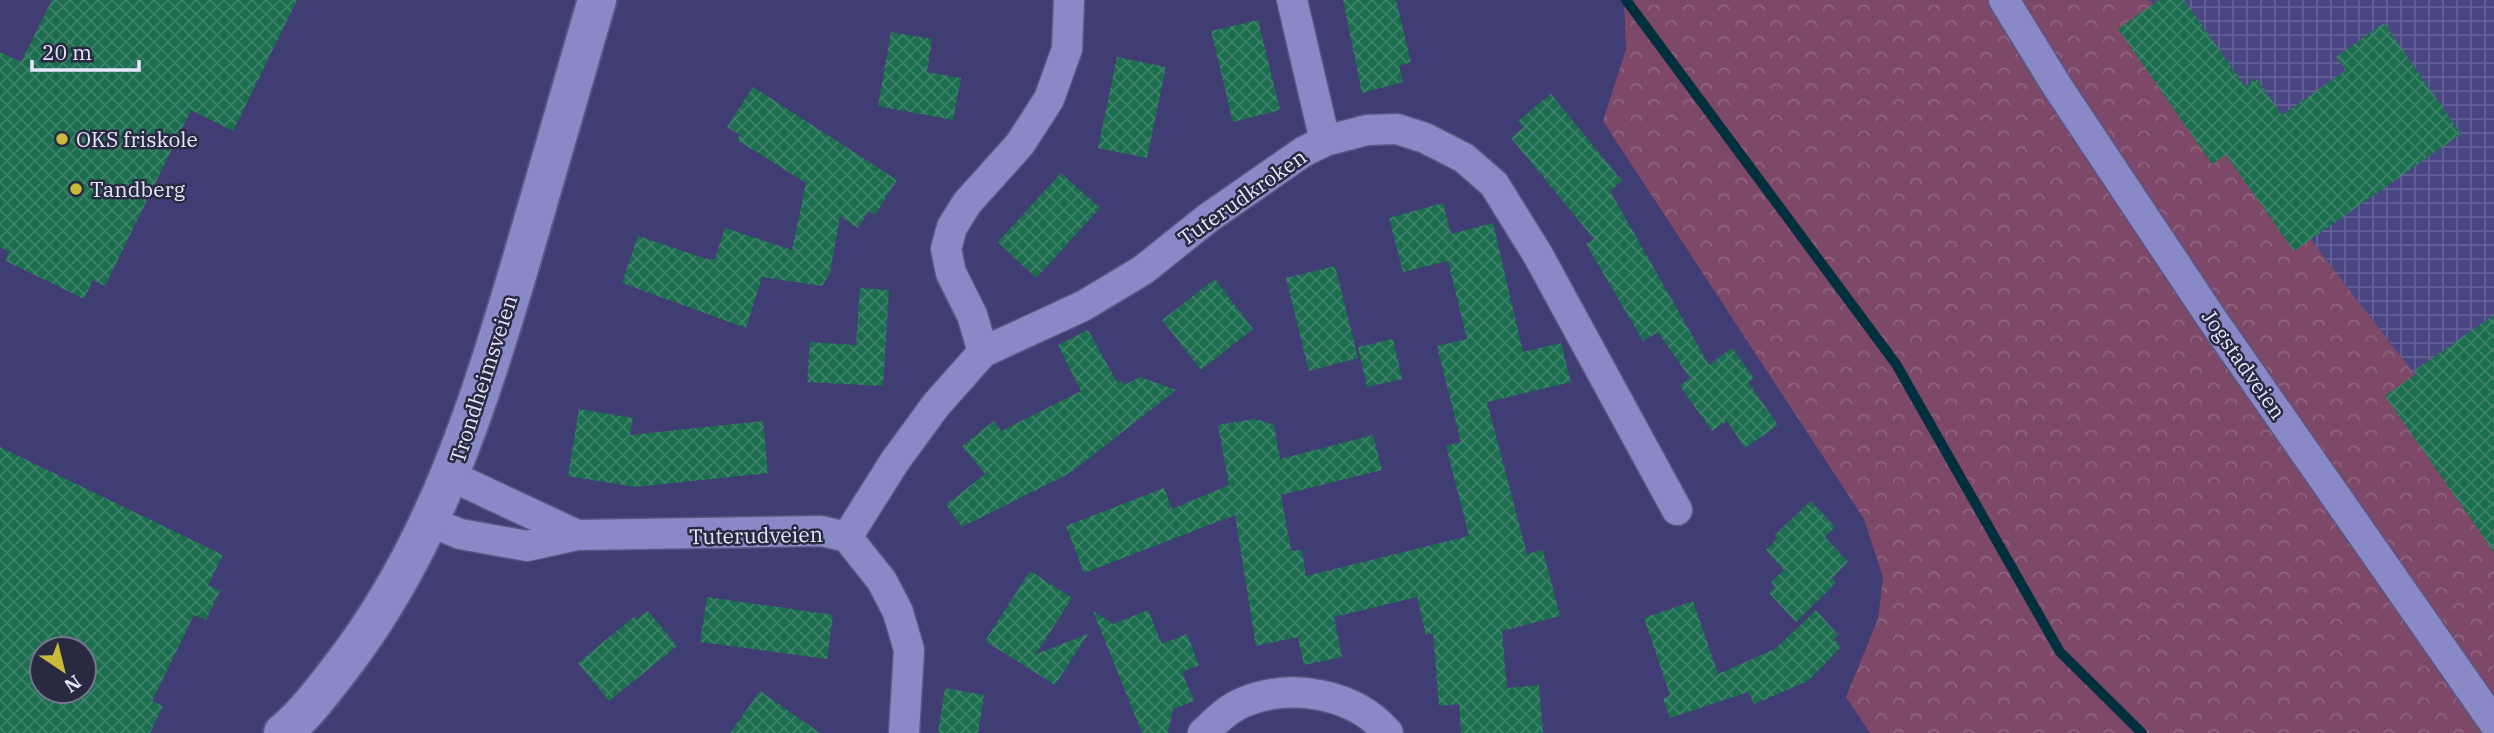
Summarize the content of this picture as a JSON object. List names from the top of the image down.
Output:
{
  "streets": {
    "main road": ["Trondheimsveien"],
    "street": ["Tuterudkroken", "Jogstadveien", "Tuterudveien"]
  },
  "crossings": [
    ["Tuterudkroken", "Tuterudveien"],
    ["Trondheimsveien", "Tuterudveien"]
  ],
  "places": ["OKS friskole", "Tandberg"],
  "scale_bar": "20 m",
  "north": "bottom right"
}
